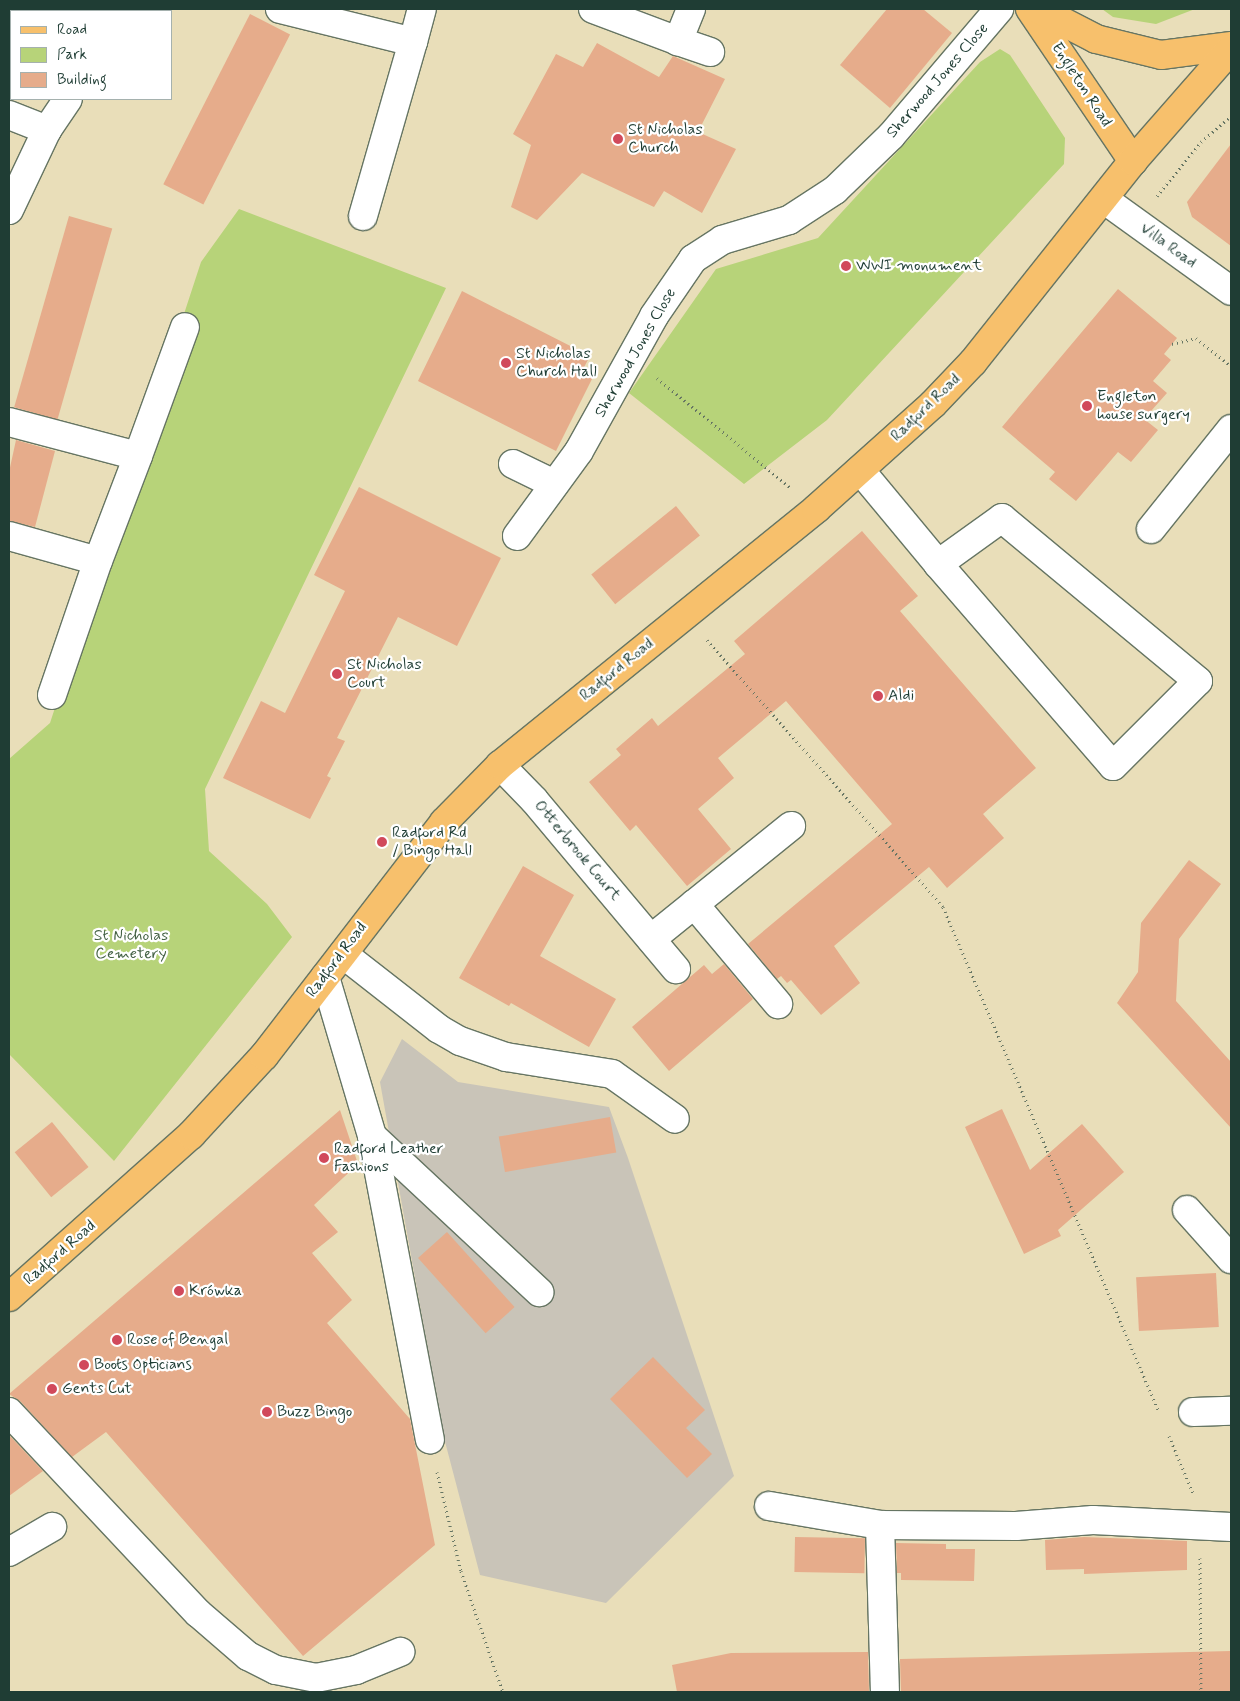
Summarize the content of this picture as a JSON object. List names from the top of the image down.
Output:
{
  "streets": {
    "main road": ["Engleton Road", "Radford Road"],
    "street": ["Sherwood Jones Close", "Villa Road", "Otterbrook Court"]
  },
  "crossings": [
    ["Engleton Road", "Radford Road"],
    ["Villa Road", "Radford Road"],
    ["Radford Road", "Otterbrook Court"]
  ],
  "parks": ["St Nicholas Cemetery"],
  "places": [
    "St Nicholas Church",
    "WWI monument",
    "St Nicholas Church Hall",
    "Engleton house surgery",
    "St Nicholas Court",
    "Aldi",
    "Radford Rd / Bingo Hall",
    "Radford Leather Fashions",
    "Krówka",
    "Rose of Bengal",
    "Boots Opticians",
    "Gents Cut",
    "Buzz Bingo"
  ],
  "legend": ["Road", "Park", "Building"]
}
